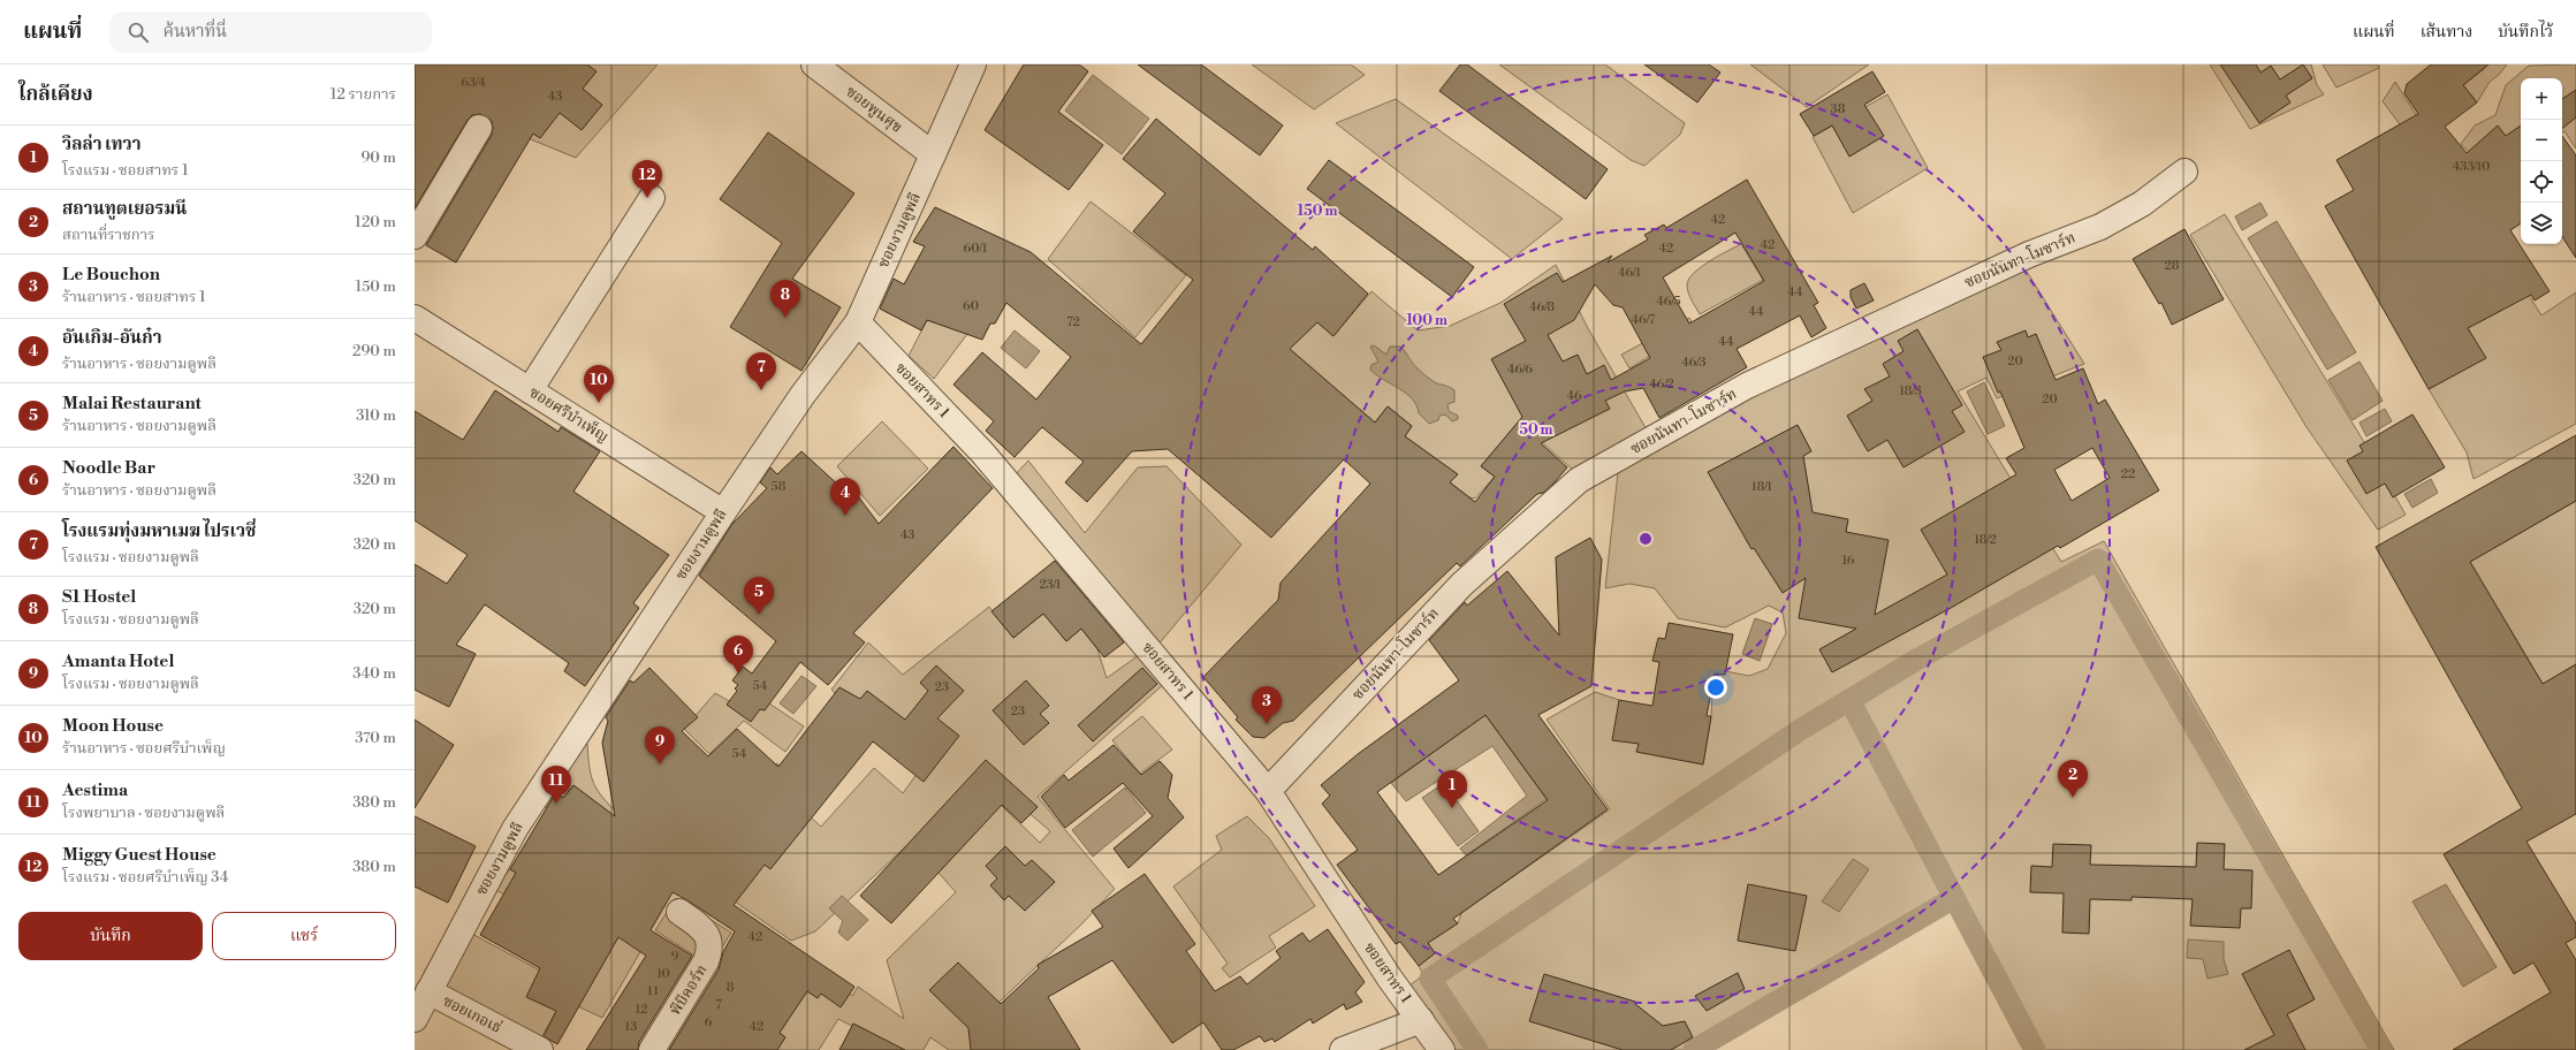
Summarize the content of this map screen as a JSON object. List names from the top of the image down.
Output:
{
  "streets": {
    "street": [
      "ซอยพูนศุข",
      "ซอยงามดูพลี",
      "ซอยนันทา-โมซาร์ท",
      "ซอยสาทร 1",
      "ซอยศรีบำเพ็ญ",
      "พีบีคอร์ท",
      "ซอยเกอเธ่"
    ]
  },
  "crossings": [
    ["ซอยพูนศุข", "ซอยงามดูพลี"],
    ["ซอยงามดูพลี", "ซอยสาทร 1"],
    ["ซอยงามดูพลี", "ซอยศรีบำเพ็ญ"],
    ["ซอยงามดูพลี", "ซอยเกอเธ่"],
    ["ซอยนันทา-โมซาร์ท", "ซอยสาทร 1"]
  ],
  "house_numbers": [
    "63/4",
    "43",
    "38",
    "433/10",
    "42",
    "42",
    "60/1",
    "42",
    "28",
    "46/1",
    "44",
    "46/5",
    "60",
    "46/8",
    "44",
    "46/7",
    "72",
    "44",
    "20",
    "46/3",
    "46/6",
    "46/2",
    "18/3",
    "46",
    "20",
    "22",
    "58",
    "18/1",
    "43",
    "18/2",
    "16",
    "23/1",
    "54",
    "23",
    "23",
    "54",
    "42",
    "9",
    "10",
    "8",
    "11",
    "7",
    "12",
    "6",
    "13",
    "42"
  ],
  "page": {
    "header": "แผนที่",
    "search": "ค้นหาที่นี่",
    "nav": ["แผนที่", "เส้นทาง", "บันทึกไว้"],
    "heading": ["ใกล้เคียง", "12 รายการ"],
    "map_buttons": ["+", "−"],
    "list": [
      {
        "mark": "1",
        "name": "วิลล่า เทวา",
        "note": "โรงแรม · ซอยสาทร 1",
        "value": "90 m"
      },
      {
        "mark": "2",
        "name": "สถานทูตเยอรมนี",
        "note": "สถานที่ราชการ",
        "value": "120 m"
      },
      {
        "mark": "3",
        "name": "Le Bouchon",
        "note": "ร้านอาหาร · ซอยสาทร 1",
        "value": "150 m"
      },
      {
        "mark": "4",
        "name": "อันเกิม-อันก๋า",
        "note": "ร้านอาหาร · ซอยงามดูพลี",
        "value": "290 m"
      },
      {
        "mark": "5",
        "name": "Malai Restaurant",
        "note": "ร้านอาหาร · ซอยงามดูพลี",
        "value": "310 m"
      },
      {
        "mark": "6",
        "name": "Noodle Bar",
        "note": "ร้านอาหาร · ซอยงามดูพลี",
        "value": "320 m"
      },
      {
        "mark": "7",
        "name": "โรงแรมทุ่งมหาเมฆ ไปรเวชี่",
        "note": "โรงแรม · ซอยงามดูพลี",
        "value": "320 m"
      },
      {
        "mark": "8",
        "name": "S1 Hostel",
        "note": "โรงแรม · ซอยงามดูพลี",
        "value": "320 m"
      },
      {
        "mark": "9",
        "name": "Amanta Hotel",
        "note": "โรงแรม · ซอยงามดูพลี",
        "value": "340 m"
      },
      {
        "mark": "10",
        "name": "Moon House",
        "note": "ร้านอาหาร · ซอยศรีบำเพ็ญ",
        "value": "370 m"
      },
      {
        "mark": "11",
        "name": "Aestima",
        "note": "โรงพยาบาล · ซอยงามดูพลี",
        "value": "380 m"
      },
      {
        "mark": "12",
        "name": "Miggy Guest House",
        "note": "โรงแรม · ซอยศรีบำเพ็ญ 34",
        "value": "380 m"
      }
    ],
    "pins": [
      "12",
      "8",
      "7",
      "10",
      "4",
      "5",
      "6",
      "3",
      "9",
      "2",
      "11",
      "1"
    ],
    "buttons": ["บันทึก", "แชร์"]
  },
  "rings": ["150 m", "100 m", "50 m"]
}
